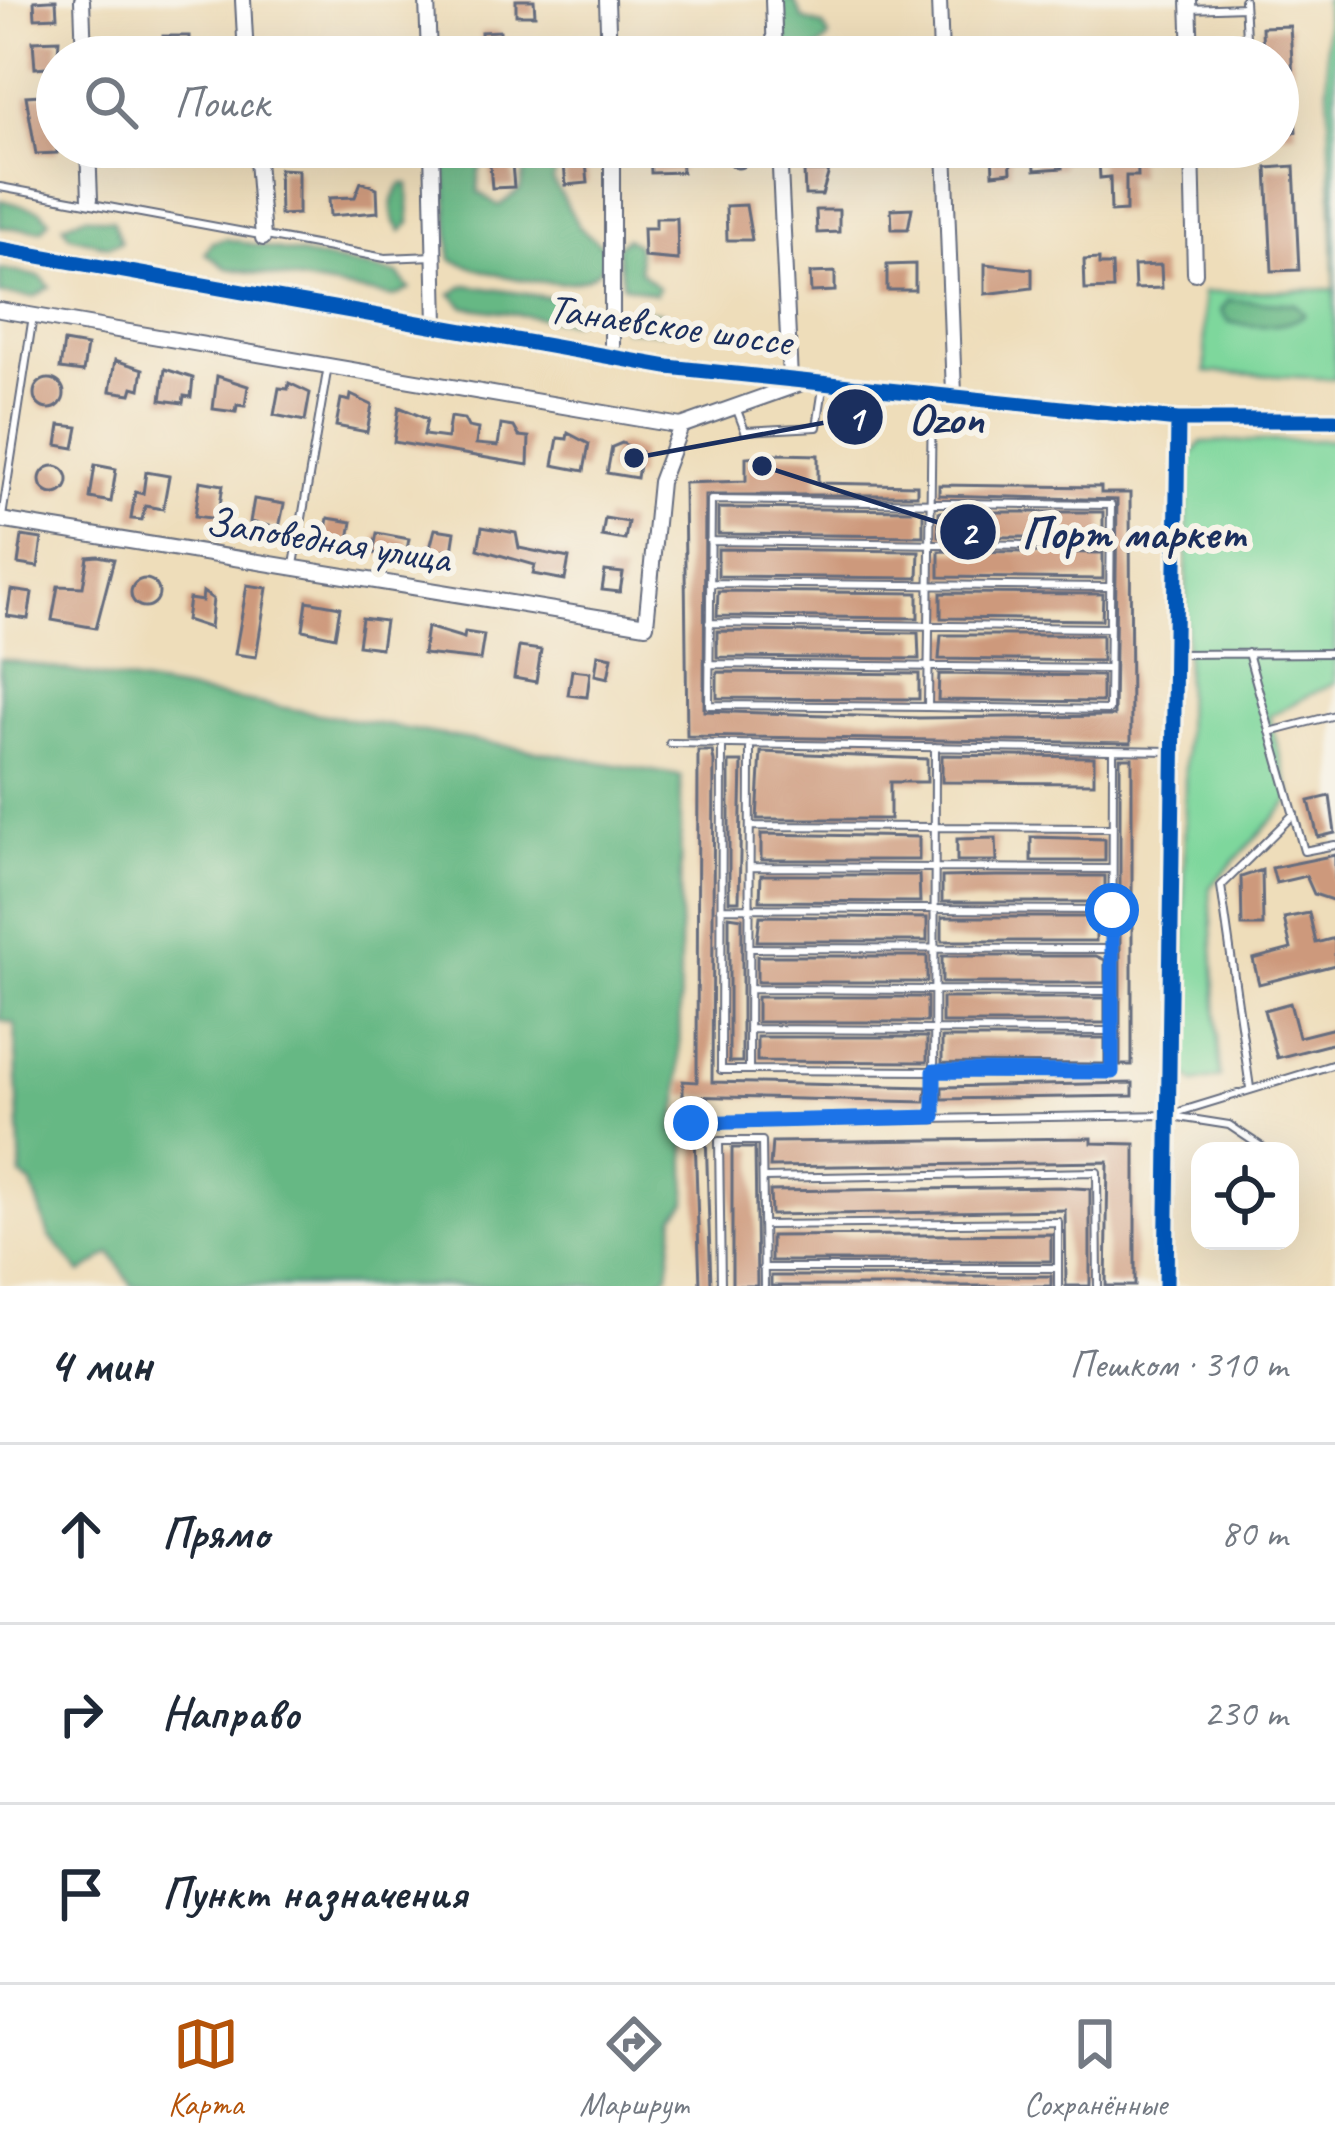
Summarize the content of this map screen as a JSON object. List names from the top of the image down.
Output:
{
  "streets": {
    "street": ["Танаевское шоссе", "Заповедная улица"]
  },
  "places": ["Ozon", "Порт маркет"],
  "page": {
    "search": "Поиск",
    "heading": ["4 мин", "Пешком · 310 m"],
    "list": [
      ["Прямо", "80 m"],
      ["Направо", "230 m"],
      "Пункт назначения"
    ],
    "nav": ["Карта", "Маршрут", "Сохранённые"]
  }
}
